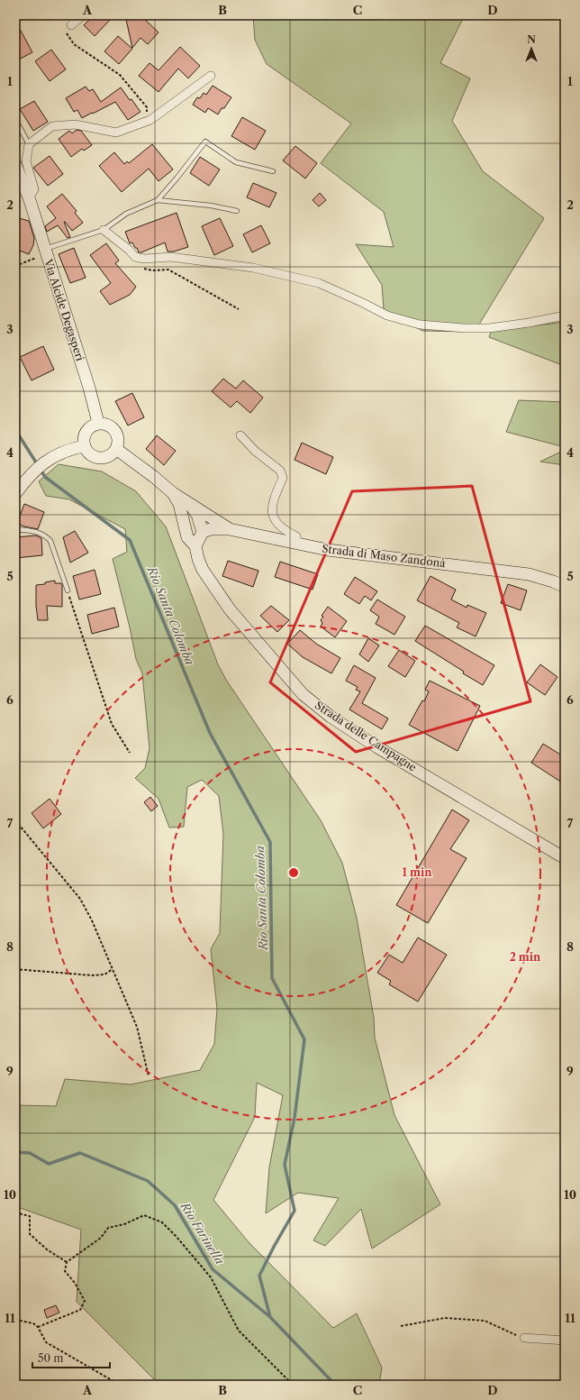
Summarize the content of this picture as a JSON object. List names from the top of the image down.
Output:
{
  "streets": {
    "street": ["Via Alcide Degasperi", "Strada di Maso Zandonà", "Strada delle Campagne"]
  },
  "water": ["Rio Santa Colomba", "Rio Farinella"],
  "scale_bar": "50 m",
  "north": "top",
  "grid": {
    "columns": [
      "A",
      "B",
      "C",
      "D"
    ],
    "rows": [
      "1",
      "2",
      "3",
      "4",
      "5",
      "6",
      "7",
      "8",
      "9",
      "10",
      "11"
    ]
  },
  "rings": ["1 min", "2 min"]
}
